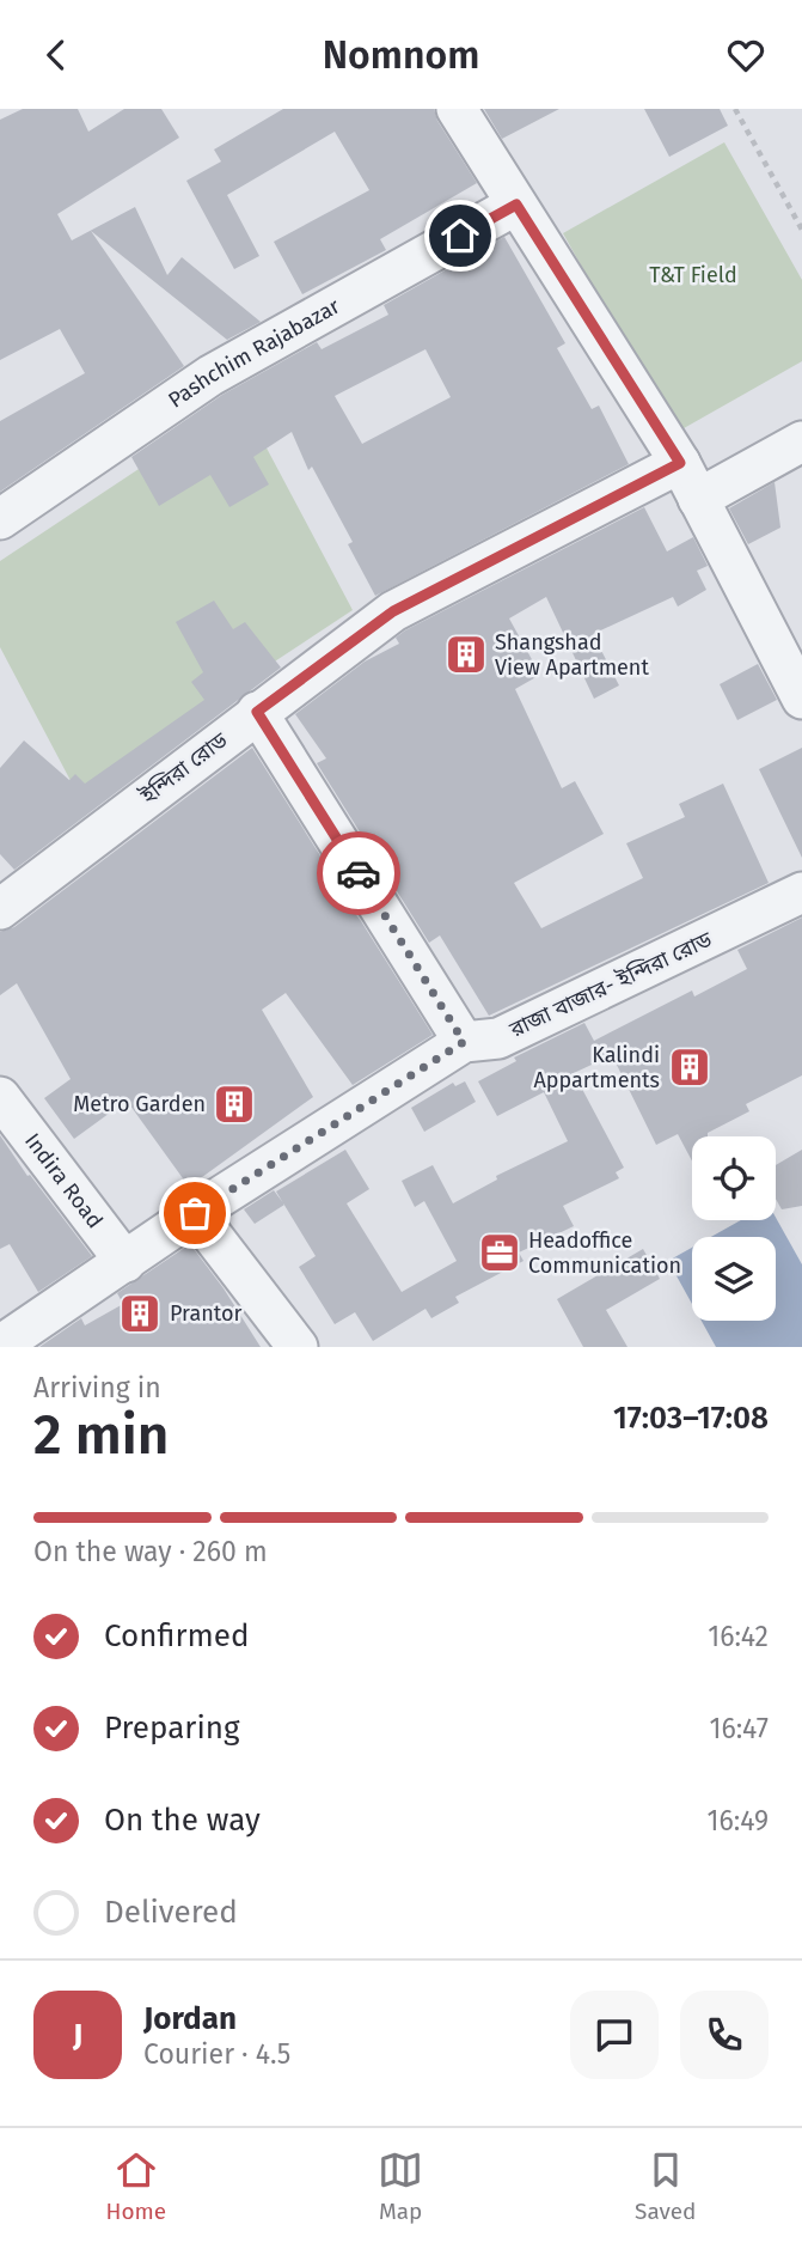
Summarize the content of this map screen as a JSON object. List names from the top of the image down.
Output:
{
  "streets": {
    "street": [
      "Pashchim Rajabazar",
      "ইন্দিরা রোড",
      "রাজা বাজার- ইন্দিরা রোড",
      "Indira Road"
    ]
  },
  "crossings": [
    ["রাজা বাজার- ইন্দিরা রোড", "Indira Road"]
  ],
  "parks": ["T&T Field"],
  "places": {
    "building": [
      "Shangshad View Apartment",
      "Kalindi Appartments",
      "Metro Garden",
      "Prantor"
    ],
    "office": ["Headoffice Communication"]
  },
  "page": {
    "header": "Nomnom",
    "heading": ["2 min", "Arriving in", "17:03–17:08"],
    "panel": ["Jordan", "Courier · 4.5"],
    "bar": "On the way · 260 m",
    "list": [
      ["Confirmed", "16:42"],
      ["Preparing", "16:47"],
      ["On the way", "16:49"],
      "Delivered"
    ],
    "round": "J",
    "tabs": ["Home", "Map", "Saved"]
  }
}
